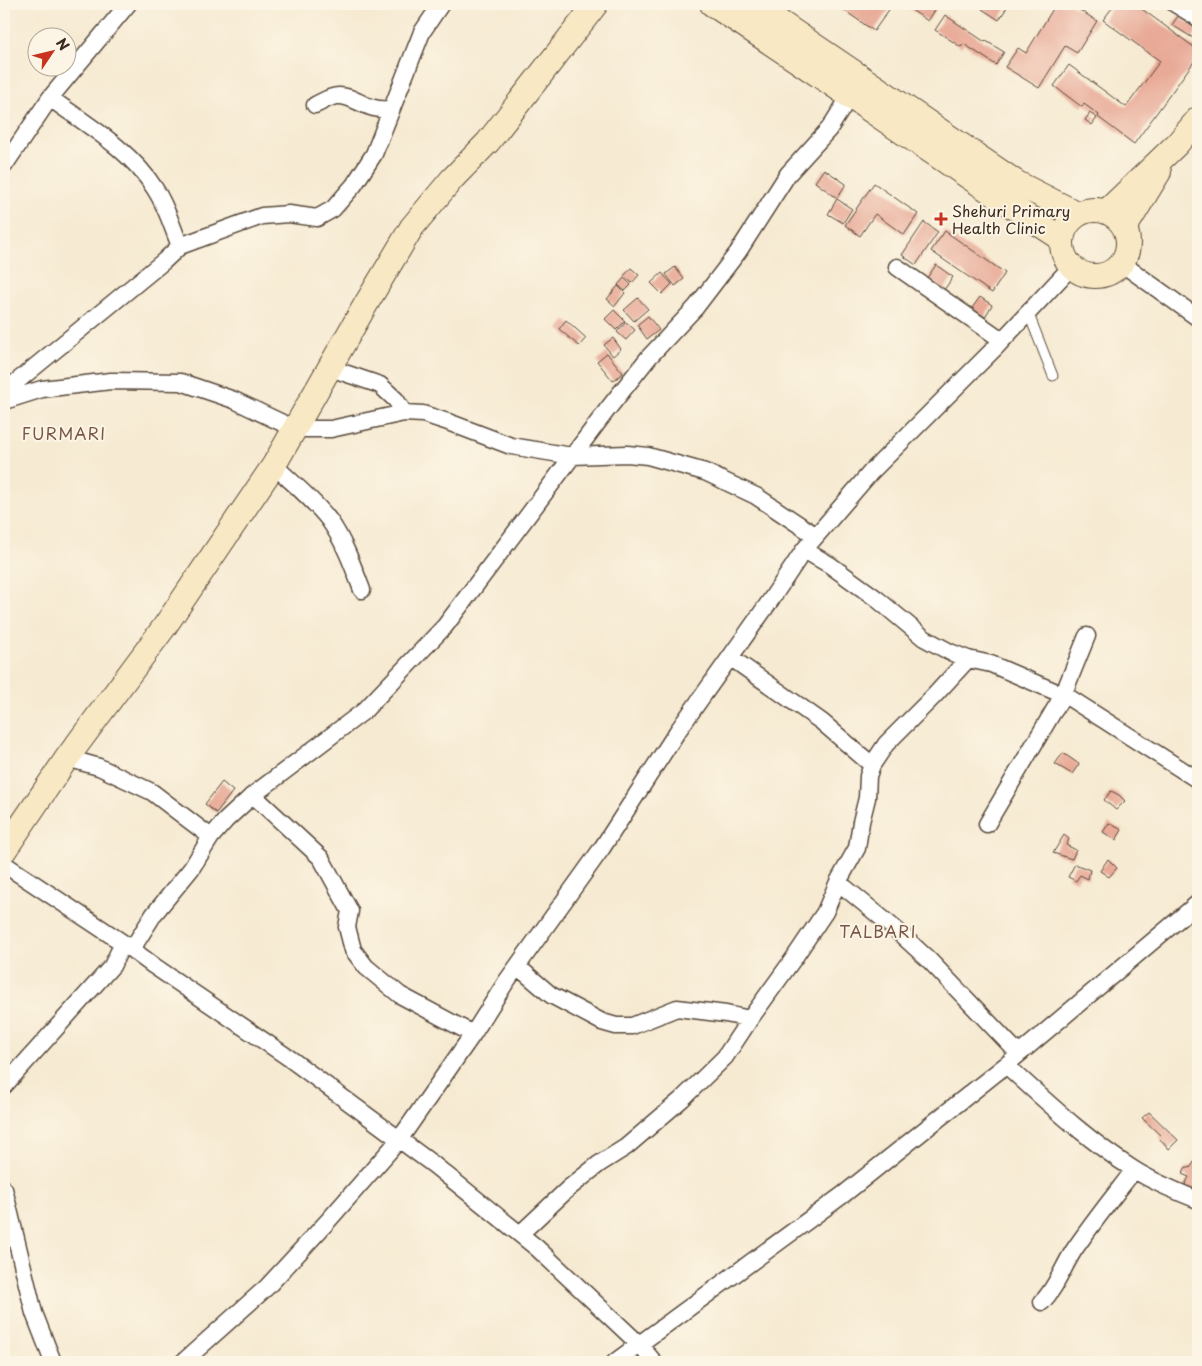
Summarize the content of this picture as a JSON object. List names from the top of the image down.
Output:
{
  "districts": ["FURMARI", "TALBARI"],
  "places": {
    "health": ["Shehuri Primary Health Clinic"]
  },
  "north": "top right"
}
